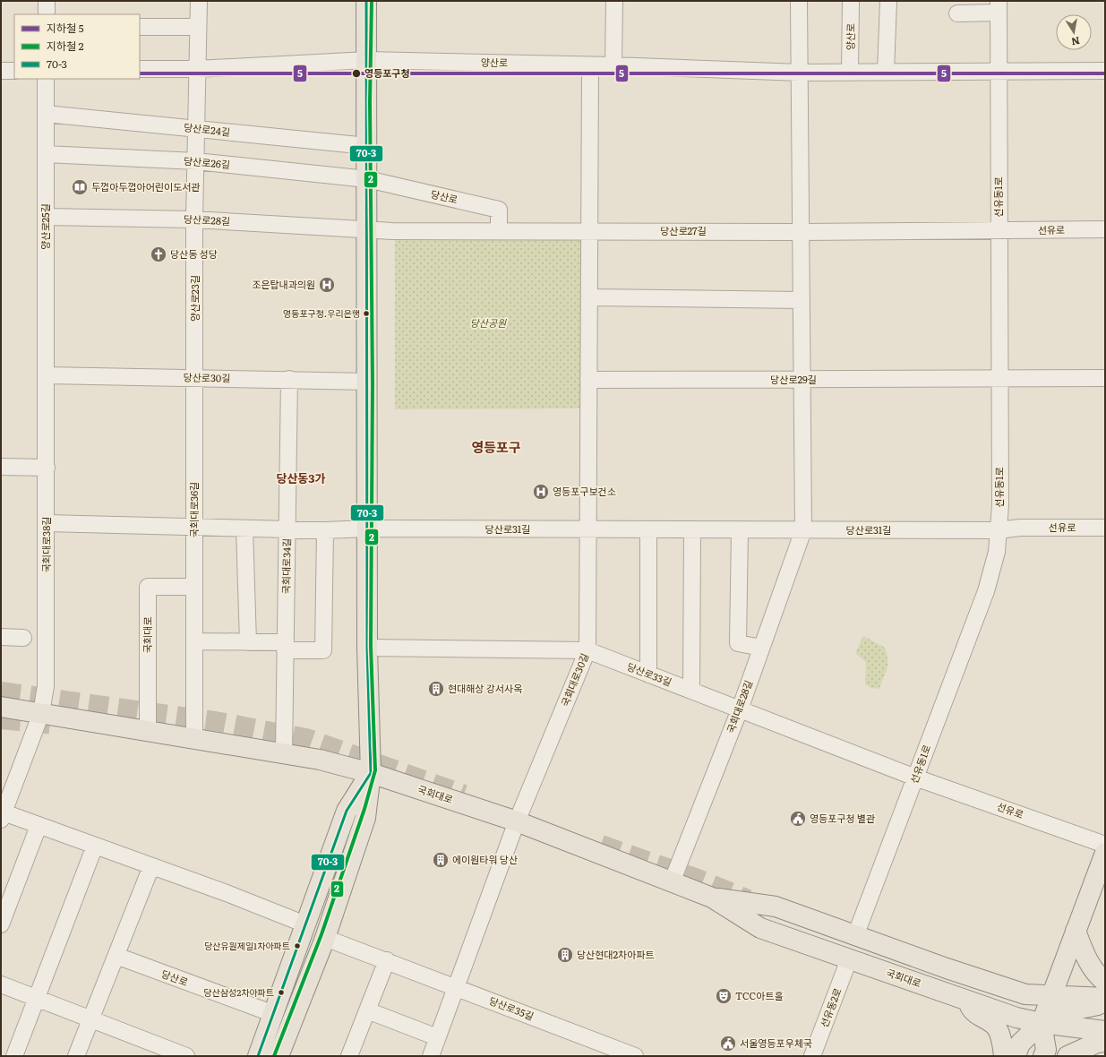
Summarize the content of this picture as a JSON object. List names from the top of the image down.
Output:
{
  "streets": {
    "main road": ["국회대로"],
    "street": [
      "양산로",
      "당산로24길",
      "당산로26길",
      "당산로",
      "선유동1로",
      "당산로28길",
      "양산로25길",
      "선유로",
      "당산로27길",
      "양산로23길",
      "당산로30길",
      "당산로29길",
      "국회대로36길",
      "당산로31길",
      "국회대로38길",
      "국회대로34길",
      "당산로33길",
      "국회대로30길",
      "국회대로28길",
      "선유동2로",
      "당산로35길"
    ]
  },
  "crossings": [
    ["양산로", "선유동1로"],
    ["양산로", "양산로23길"],
    ["양산로", "국회대로30길"],
    ["당산로24길", "양산로25길"],
    ["당산로24길", "양산로23길"],
    ["당산로26길", "당산로"],
    ["당산로26길", "양산로25길"],
    ["당산로26길", "양산로23길"],
    ["당산로", "당산로27길"],
    ["선유동1로", "선유로"],
    ["선유동1로", "당산로27길"],
    ["선유동1로", "당산로29길"],
    ["선유동1로", "당산로31길"],
    ["선유동1로", "국회대로"],
    ["선유동1로", "당산로33길"],
    ["당산로28길", "양산로25길"],
    ["당산로28길", "당산로27길"],
    ["당산로28길", "양산로23길"],
    ["양산로25길", "당산로30길"],
    ["양산로25길", "국회대로38길"],
    ["선유로", "당산로27길"],
    ["선유로", "당산로31길"],
    ["선유로", "당산로33길"],
    ["당산로27길", "국회대로30길"],
    ["양산로23길", "당산로30길"],
    ["양산로23길", "국회대로36길"],
    ["당산로30길", "국회대로36길"],
    ["당산로30길", "국회대로38길"],
    ["당산로30길", "국회대로34길"],
    ["당산로29길", "국회대로30길"],
    ["국회대로36길", "당산로31길"],
    ["국회대로36길", "국회대로"],
    ["당산로31길", "국회대로38길"],
    ["당산로31길", "국회대로34길"],
    ["당산로31길", "국회대로30길"],
    ["당산로31길", "국회대로28길"],
    ["국회대로38길", "국회대로"],
    ["국회대로34길", "국회대로"],
    ["국회대로", "국회대로30길"],
    ["국회대로", "국회대로28길"],
    ["국회대로", "선유동2로"],
    ["당산로33길", "국회대로30길"],
    ["당산로33길", "국회대로28길"],
    ["국회대로30길", "당산로35길"]
  ],
  "districts": ["영등포구", "당산동3가"],
  "parks": ["당산공원"],
  "places": {
    "other": [
      "영등포구청",
      "영등포구청.우리은행",
      "당산유원제일1차아파트",
      "당산삼성2차아파트"
    ],
    "library": ["두껍아두껍아어린이도서관"],
    "church": ["당산동 성당"],
    "hospital": ["조은탑내과의원", "영등포구보건소"],
    "building": ["현대해상 강서사옥", "에이원타워 당산", "당산현대2차아파트"],
    "public building": ["영등포구청 별관", "서울영등포우체국"],
    "theatre": ["TCC아트홀"]
  },
  "lines": ["metro line 2", "transit line 70-3", "metro line 5"],
  "legend": ["지하철 5", "지하철 2", "70-3"],
  "north": "bottom"
}
